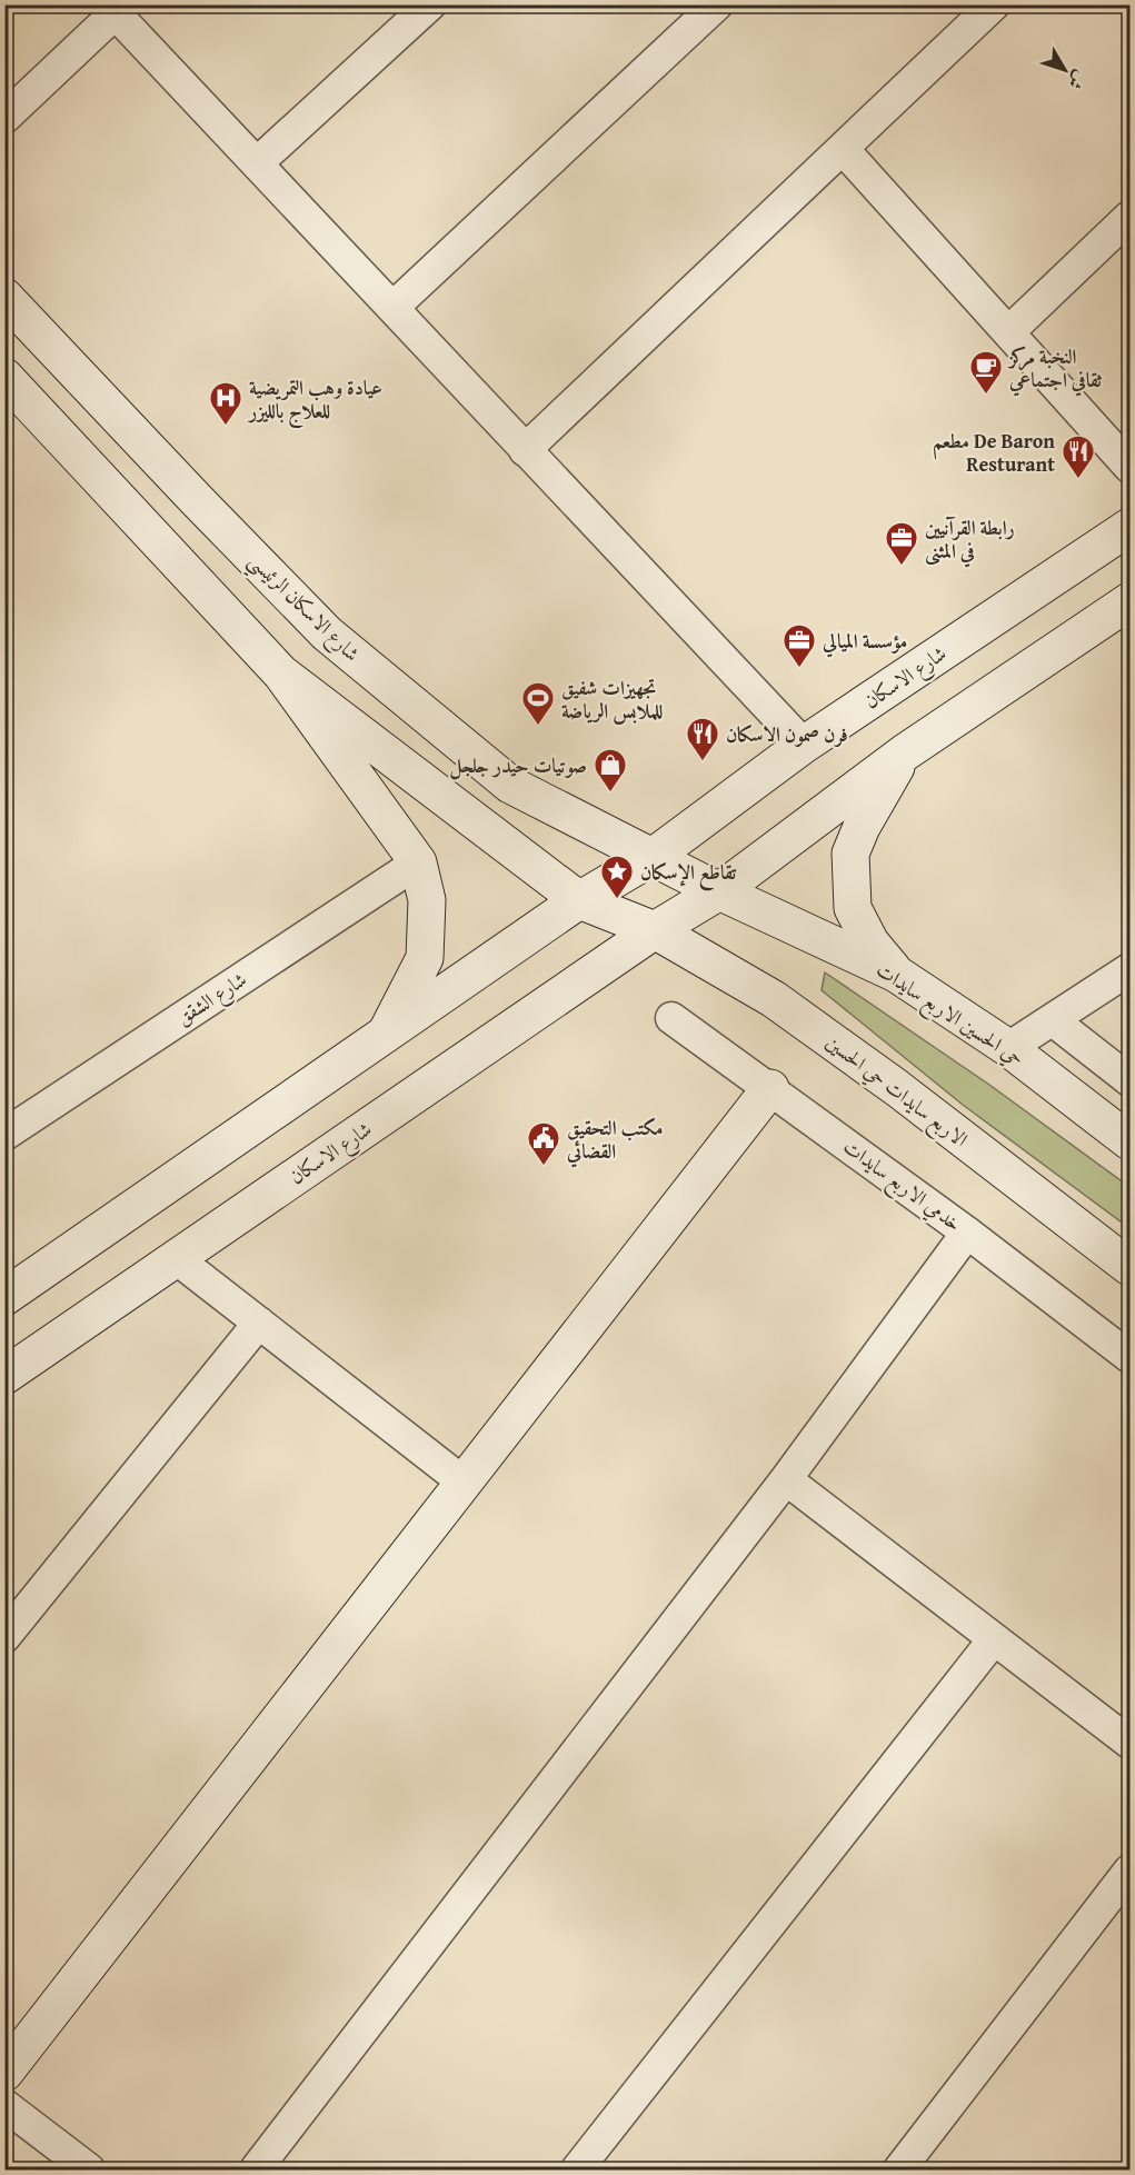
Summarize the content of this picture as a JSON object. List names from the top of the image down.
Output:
{
  "streets": {
    "street": [
      "شارع الاسكان الرئيسي",
      "شارع الاسكان",
      "شارع الشقق",
      "حي الحسين الاربع سايدات",
      "الاربع سايدات حي الحسين",
      "خدمي الاربع سايدات"
    ]
  },
  "crossings": [
    ["شارع الاسكان الرئيسي", "شارع الاسكان"],
    ["شارع الاسكان الرئيسي", "حي الحسين الاربع سايدات"],
    ["شارع الاسكان", "حي الحسين الاربع سايدات"],
    ["شارع الاسكان", "الاربع سايدات حي الحسين"]
  ],
  "places": {
    "cafe": ["النخبة مركز ثقافي اجتماعي"],
    "hospital": ["عيادة وهب التمريضية للعلاج بالليزر"],
    "restaurant": ["مطعم De Baron Resturant", "فرن صمون الاسكان"],
    "office": ["رابطة القرآنيين في المثنى", "مؤسسة الميالي"],
    "sports": ["تجهيزات شفيق للملابس الرياضة"],
    "shop": ["صوتيات حيدر جلجل"],
    "place": ["تقاطع الإسكان"],
    "public building": ["مكتب التحقيق القضائي"]
  },
  "north": "bottom right"
}
